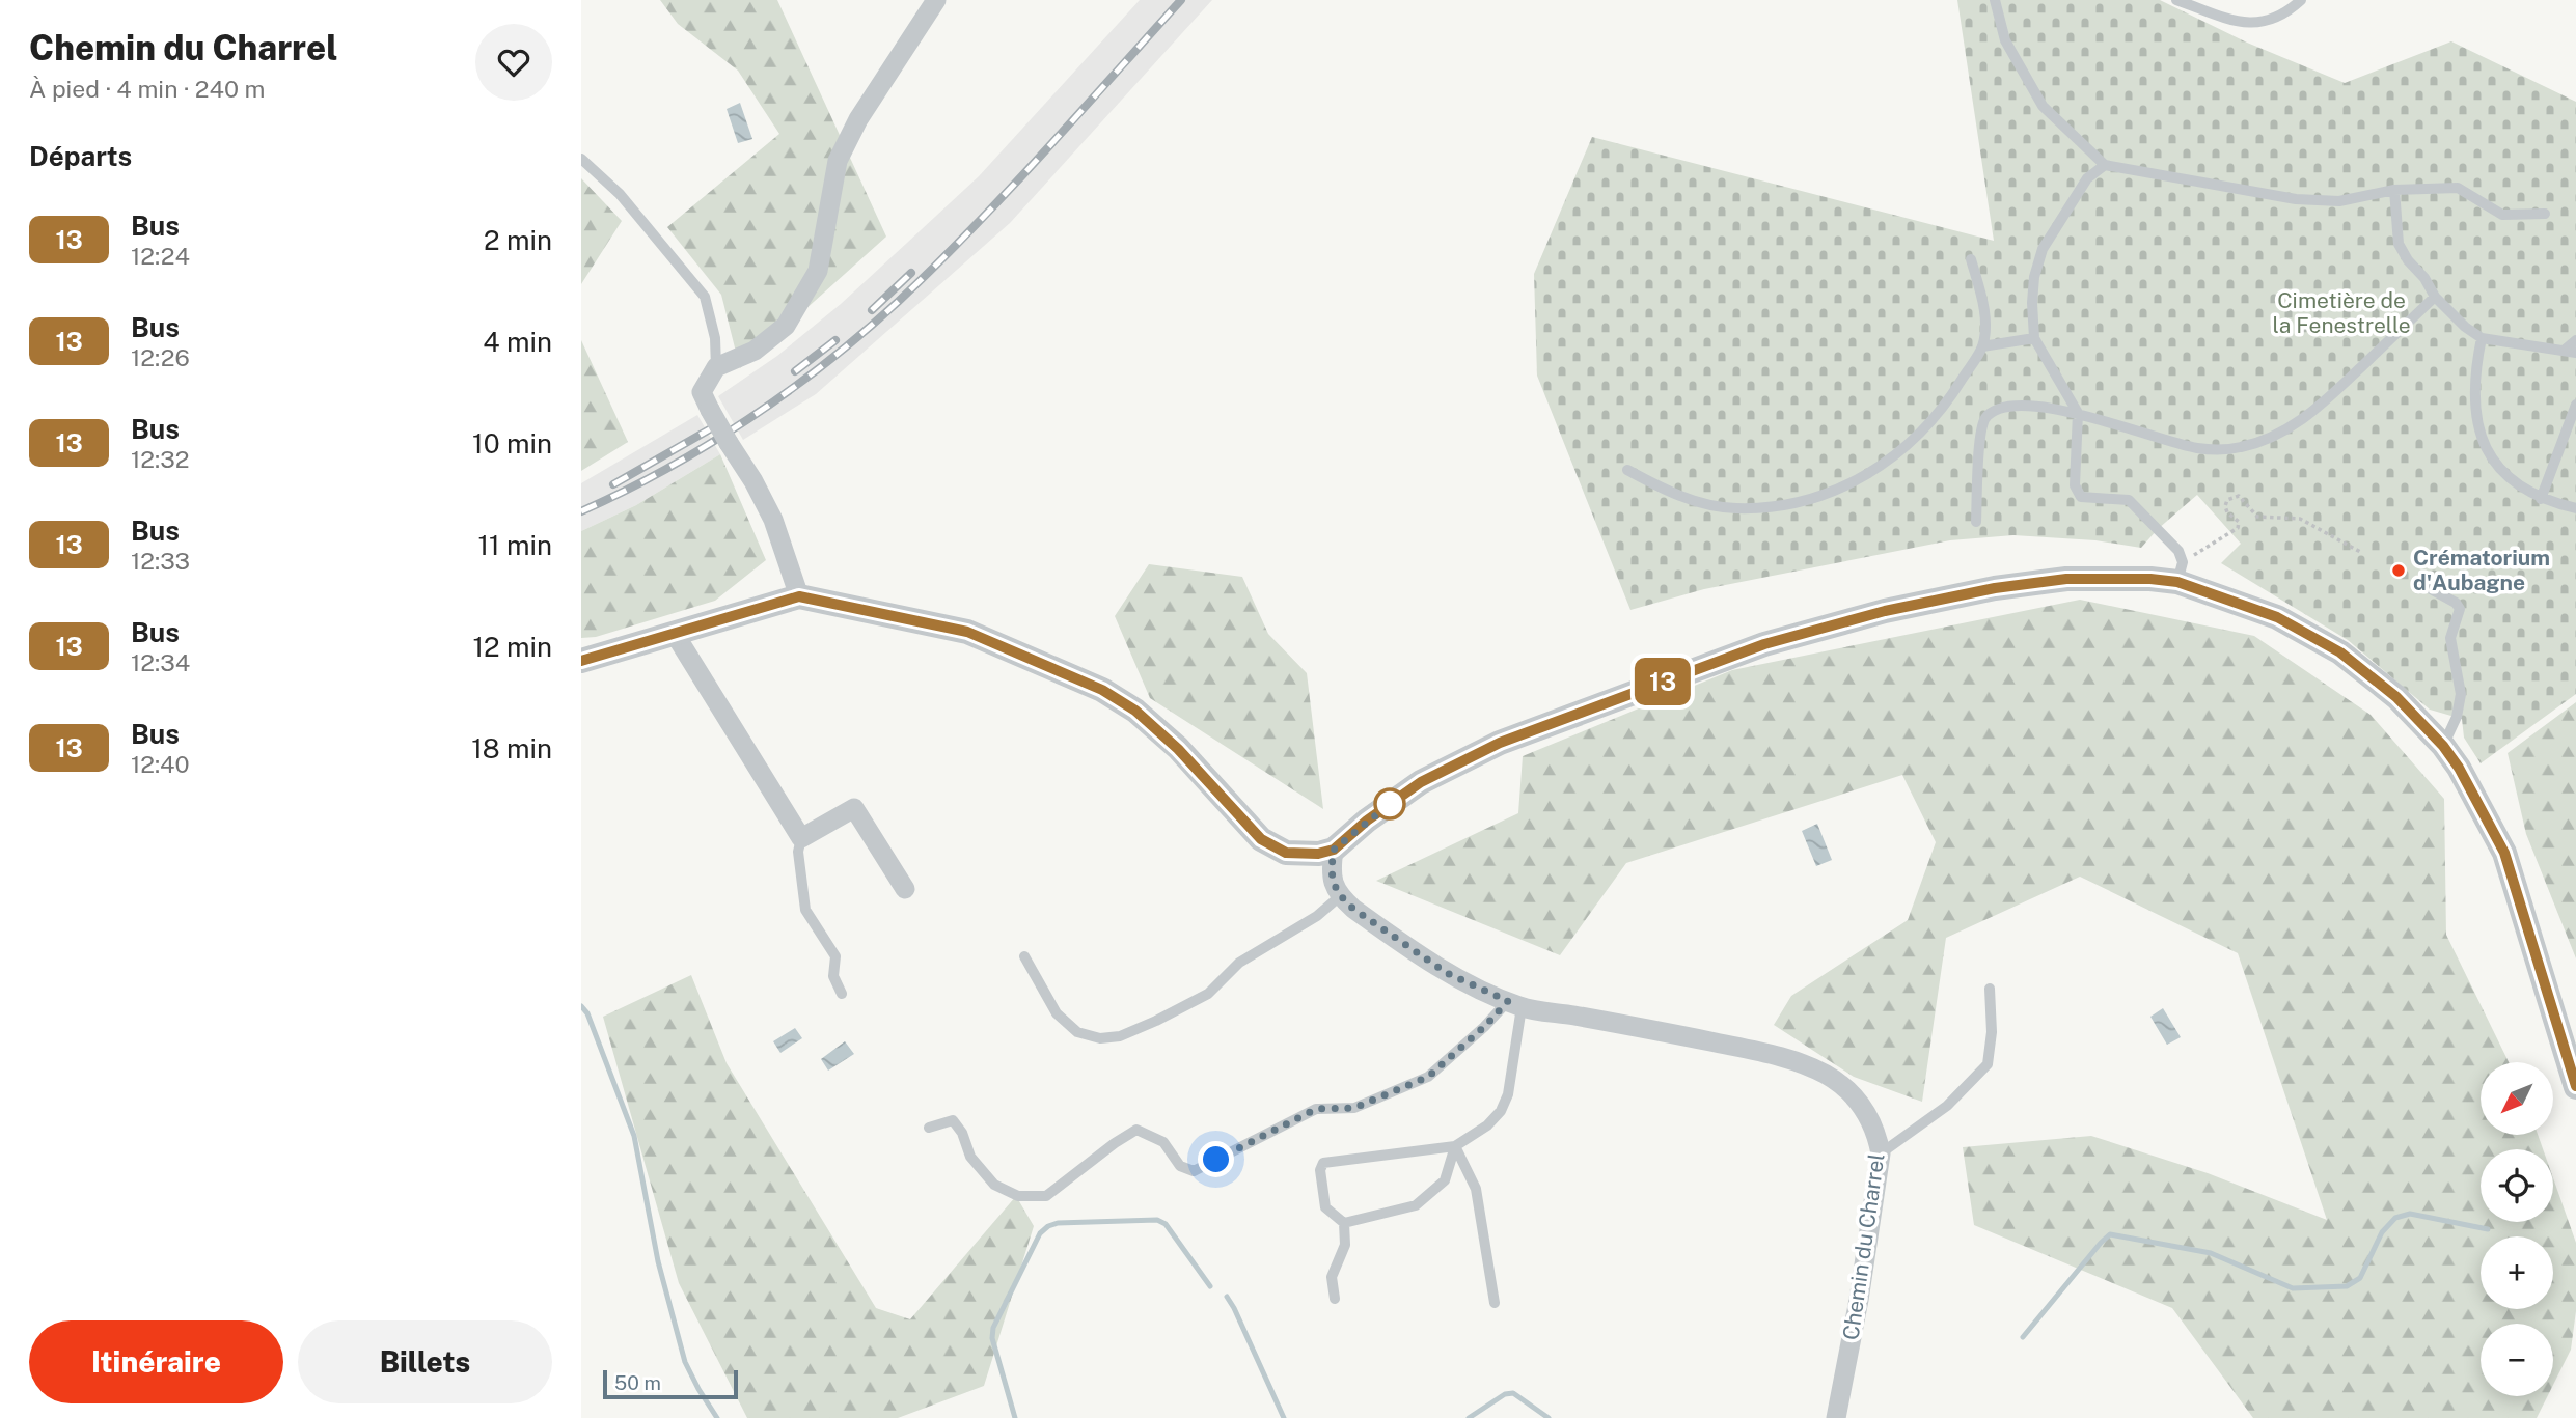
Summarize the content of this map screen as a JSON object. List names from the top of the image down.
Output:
{
  "streets": {
    "street": ["Chemin du Charrel"]
  },
  "parks": ["Cimetière de la Fenestrelle"],
  "places": ["Crématorium d'Aubagne"],
  "lines": ["bus line 13"],
  "scale_bar": "50 m",
  "north": "bottom left",
  "page": {
    "heading": [
      ["Chemin du Charrel", "À pied · 4 min · 240 m"],
      "Départs"
    ],
    "on_map": "13",
    "list": [
      {
        "mark": "13",
        "name": "Bus",
        "note": "12:24",
        "value": "2 min"
      },
      {
        "mark": "13",
        "name": "Bus",
        "note": "12:26",
        "value": "4 min"
      },
      {
        "mark": "13",
        "name": "Bus",
        "note": "12:32",
        "value": "10 min"
      },
      {
        "mark": "13",
        "name": "Bus",
        "note": "12:33",
        "value": "11 min"
      },
      {
        "mark": "13",
        "name": "Bus",
        "note": "12:34",
        "value": "12 min"
      },
      {
        "mark": "13",
        "name": "Bus",
        "note": "12:40",
        "value": "18 min"
      }
    ],
    "map_buttons": ["+", "−"],
    "buttons": ["Itinéraire", "Billets"],
    "scale": "50 m"
  }
}
